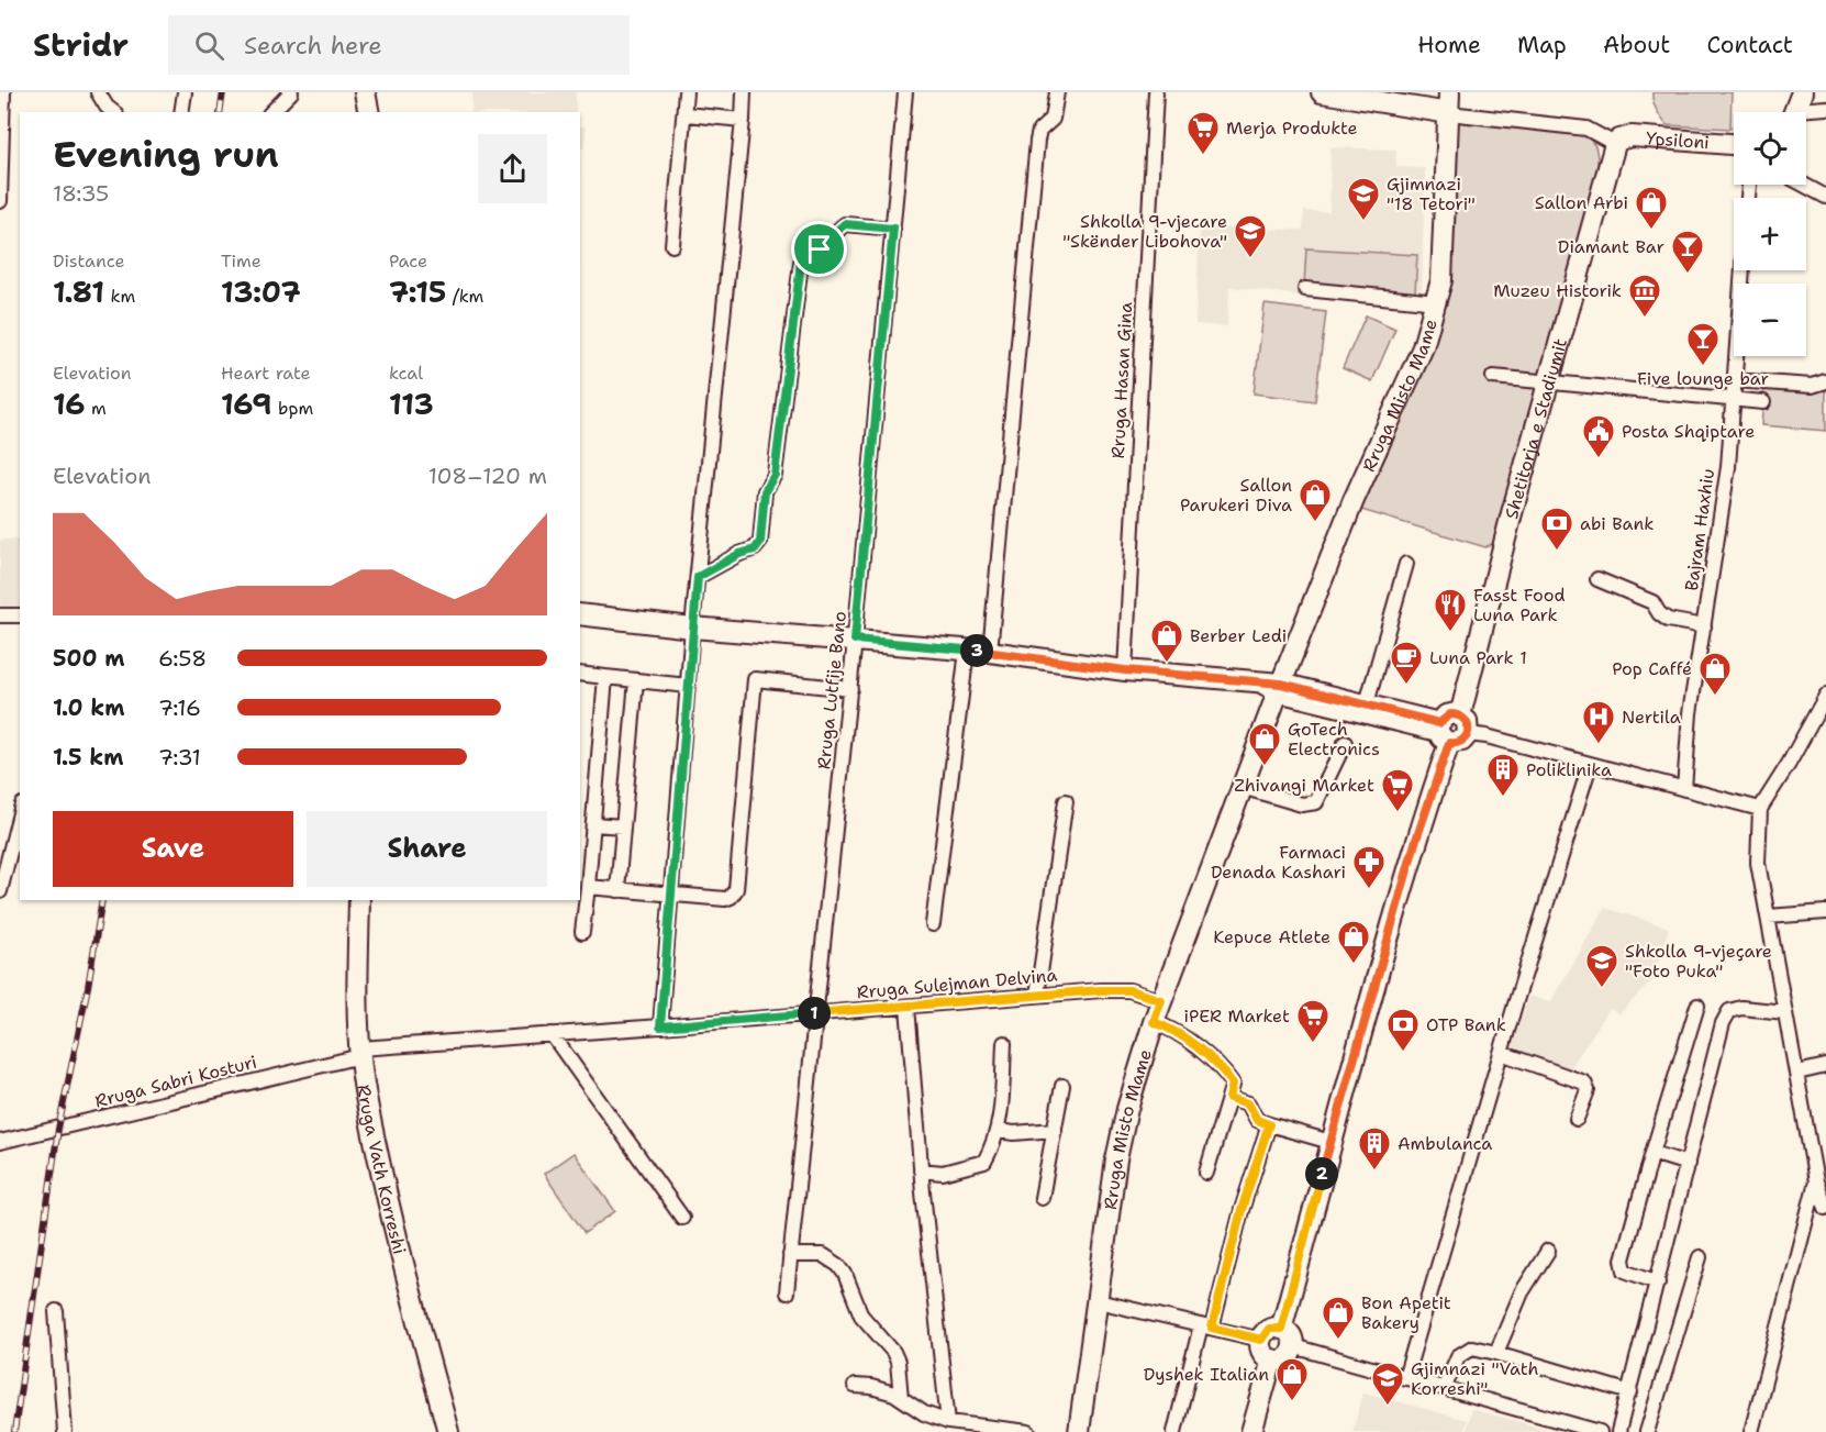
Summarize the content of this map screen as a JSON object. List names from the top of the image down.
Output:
{
  "streets": {
    "main road": [
      "Ypsiloni",
      "Rruga Misto Mame",
      "Shetitorja e Stadiumit",
      "Rruga Vath Korreshi"
    ],
    "street": [
      "Rruga Hasan Gina",
      "Bajram Haxhiu",
      "Rruga Lutfije Bano",
      "Rruga Sulejman Delvina",
      "Rruga Sabri Kosturi"
    ]
  },
  "crossings": [
    ["Ypsiloni", "Shetitorja e Stadiumit"],
    ["Rruga Misto Mame", "Rruga Sulejman Delvina"],
    ["Rruga Lutfije Bano", "Rruga Sulejman Delvina"],
    ["Rruga Sulejman Delvina", "Rruga Sabri Kosturi"],
    ["Rruga Sulejman Delvina", "Rruga Vath Korreshi"],
    ["Rruga Sabri Kosturi", "Rruga Vath Korreshi"]
  ],
  "places": {
    "supermarket": ["Merja Produkte", "Zhivangi Market", "iPER Market"],
    "school or university": [
      "Gjimnazi \"18 Tetori\"",
      "Shkolla 9-vjecare \"Skënder Libohova\"",
      "Shkolla 9-vjeçare \"Foto Puka\"",
      "Gjimnazi \"Vath Korreshi\""
    ],
    "shop": [
      "Sallon Arbi",
      "Sallon Parukeri Diva",
      "Berber Ledi",
      "Pop Caffé",
      "GoTech Electronics",
      "Kepuce Atlete",
      "Bon Apetit Bakery",
      "Dyshek Italian"
    ],
    "bar": ["Diamant Bar", "Five lounge bar"],
    "museum": ["Muzeu Historik"],
    "public building": ["Posta Shqiptare"],
    "bank": ["abi Bank", "OTP Bank"],
    "restaurant": ["Fasst Food Luna Park"],
    "cafe": ["Luna Park 1"],
    "hospital": ["Nertila"],
    "building": ["Poliklinika", "Ambulanca"],
    "pharmacy": ["Farmaci Denada Kashari"]
  },
  "page": {
    "header": "Stridr",
    "search": "Search here",
    "nav": [
      "Home",
      "Map",
      "About",
      "Contact"
    ],
    "map_buttons": ["+", "−"],
    "heading": ["Evening run", "18:35"],
    "stats": [
      ["Distance", "1.81 km"],
      ["Time", "13:07"],
      ["Pace", "7:15 /km"],
      ["Elevation", "16 m"],
      ["Heart rate", "169 bpm"],
      ["kcal", "113"]
    ],
    "chart": ["Elevation", "108–120 m"],
    "list": [
      {
        "name": "500 m",
        "note": "6:58"
      },
      {
        "name": "1.0 km",
        "note": "7:16"
      },
      {
        "name": "1.5 km",
        "note": "7:31"
      }
    ],
    "pins": ["3", "1", "2"],
    "buttons": ["Save", "Share"]
  }
}
